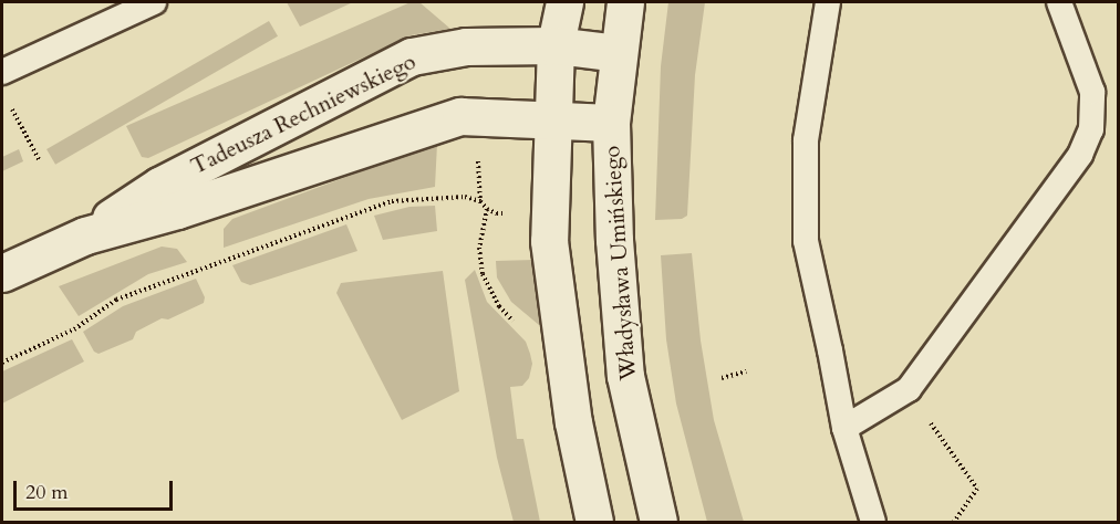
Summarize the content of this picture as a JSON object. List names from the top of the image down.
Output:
{
  "streets": {
    "street": ["Tadeusza Rechniewskiego", "Władysława Umińskiego"]
  },
  "crossings": [
    ["Tadeusza Rechniewskiego", "Władysława Umińskiego"]
  ],
  "scale_bar": "20 m"
}
